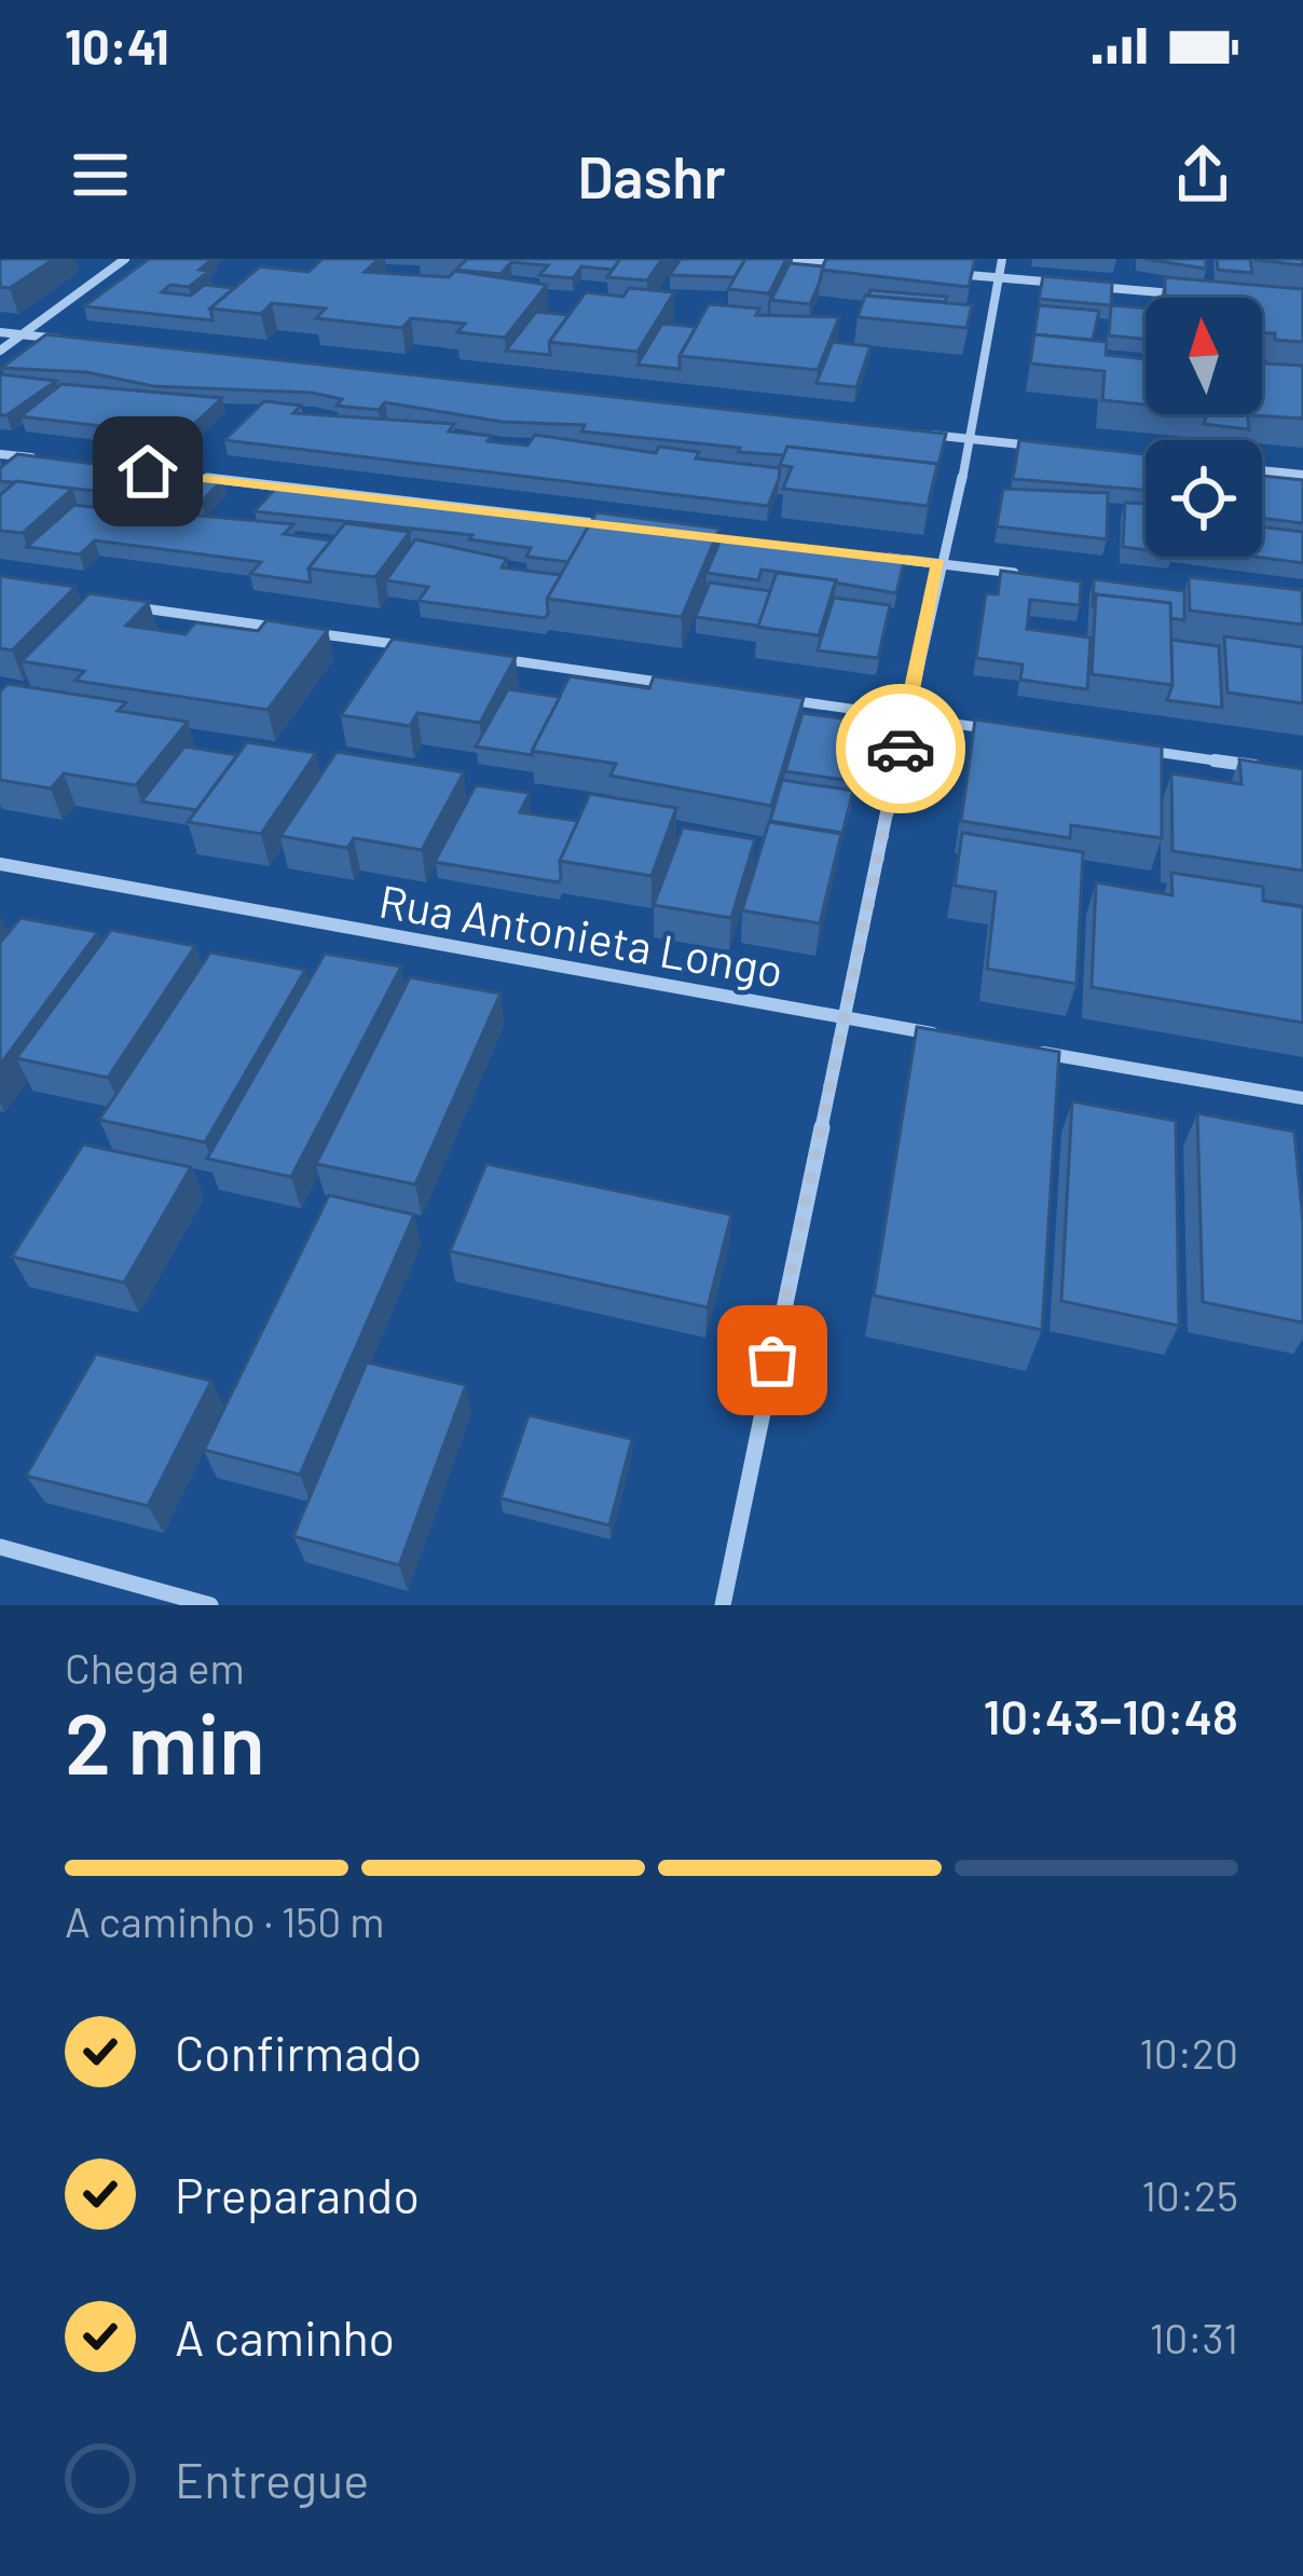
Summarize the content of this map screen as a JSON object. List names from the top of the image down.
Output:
{
  "streets": {
    "street": ["Rua Antonieta Longo"]
  },
  "north": "top",
  "page": {
    "status": "10:41",
    "header": "Dashr",
    "heading": ["2 min", "Chega em", "10:43–10:48"],
    "bar": "A caminho · 150 m",
    "list": [
      ["Confirmado", "10:20"],
      ["Preparando", "10:25"],
      ["A caminho", "10:31"],
      "Entregue"
    ]
  }
}
